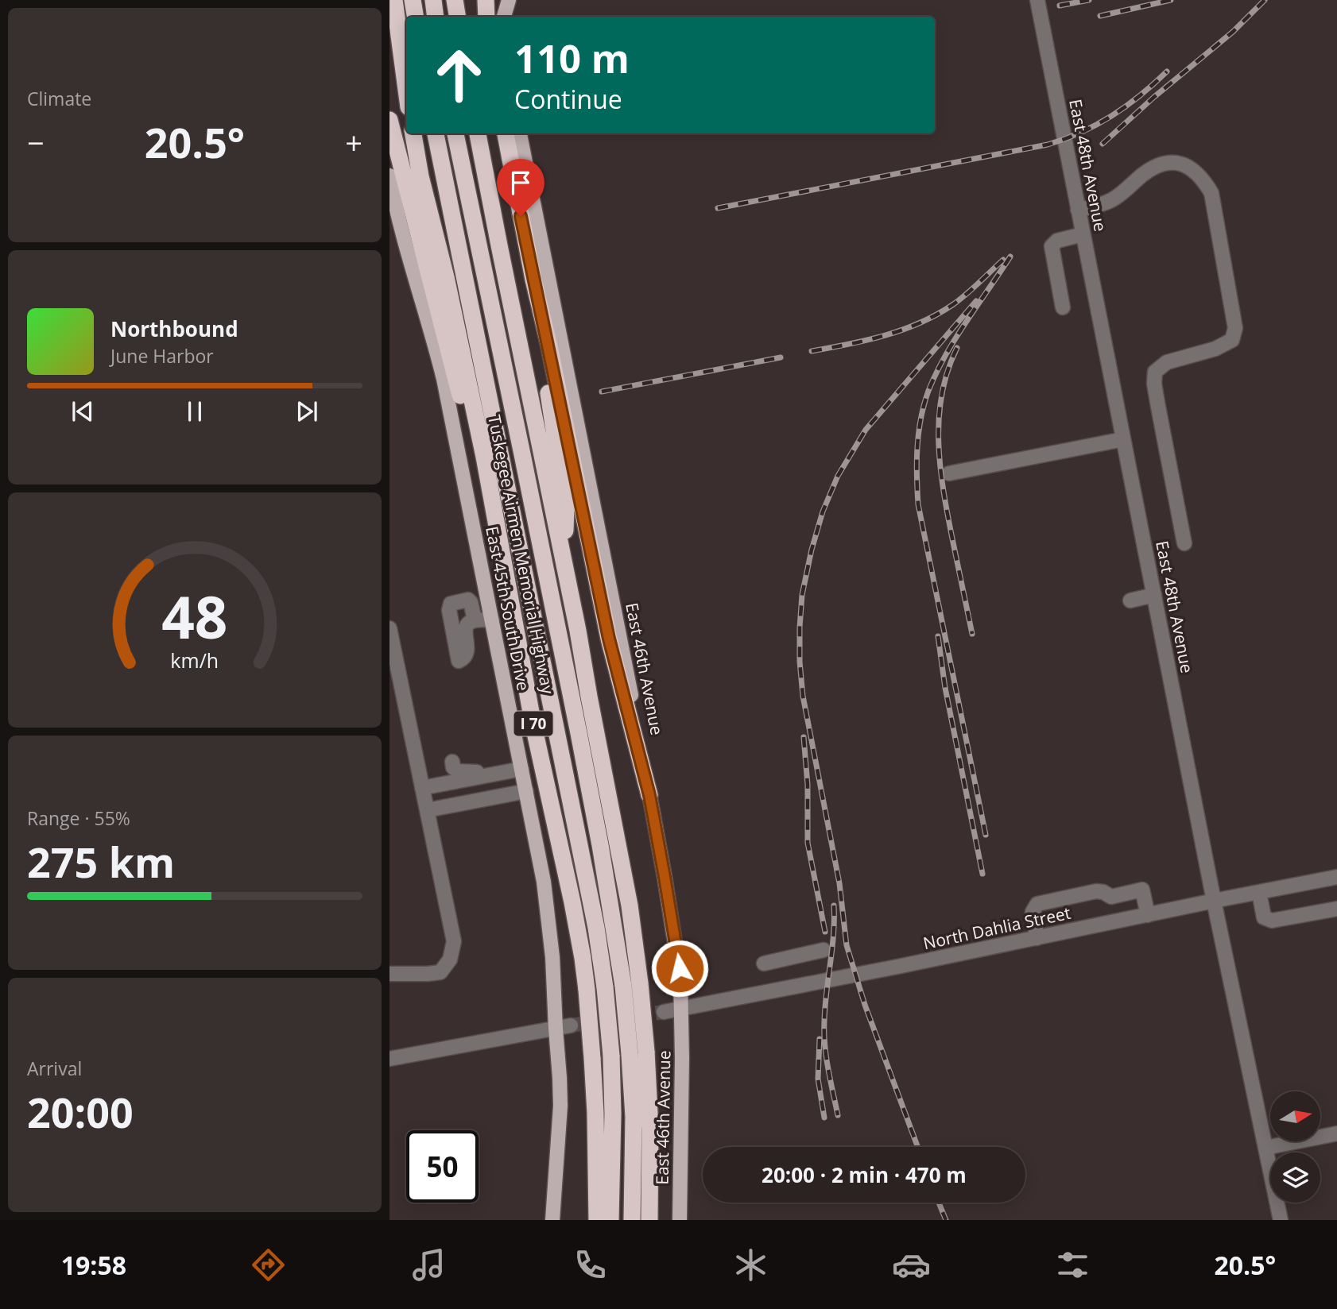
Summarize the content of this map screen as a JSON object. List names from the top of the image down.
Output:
{
  "streets": {
    "highway": ["Tuskegee Airmen Memorial Highway", "I 70"],
    "main road": ["East 45th South Drive", "East 46th Avenue"],
    "street": ["East 48th Avenue", "North Dahlia Street"]
  },
  "crossings": [
    ["East 48th Avenue", "North Dahlia Street"],
    ["East 46th Avenue", "North Dahlia Street"]
  ],
  "north": "right",
  "page": {
    "tile": [
      "Climate",
      ["Range · 55%", "275 km"],
      ["Arrival", "20:00"]
    ],
    "turn": ["110 m", "Continue"],
    "heat": ["−", "20.5°", "+"],
    "song": ["Northbound", "June Harbor"],
    "limit": "50",
    "trip": "20:00 · 2 min · 470 m",
    "tabs": ["19:58", "20.5°"],
    "gauge": ["48", "km/h"]
  }
}
